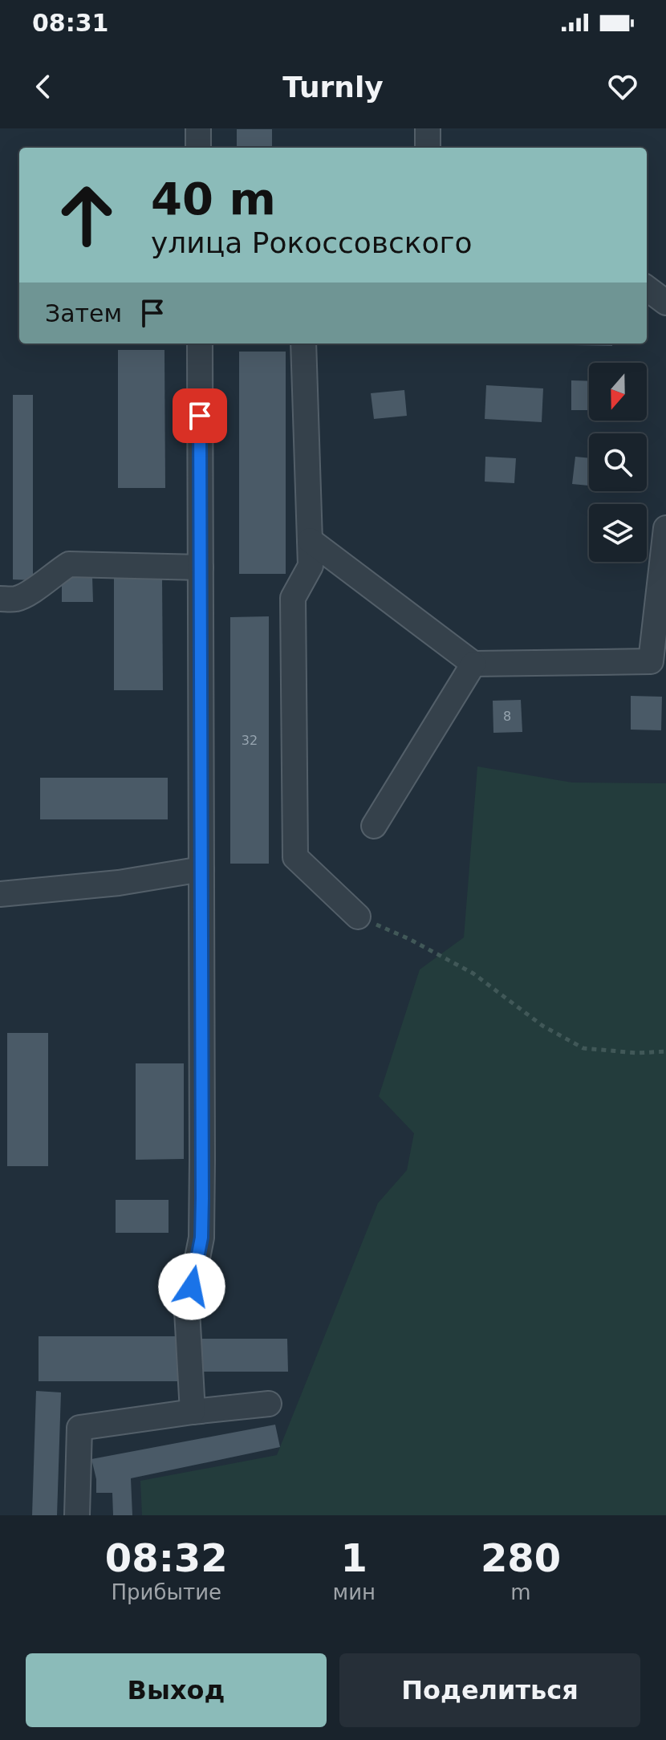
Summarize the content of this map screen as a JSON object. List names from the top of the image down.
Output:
{
  "house_numbers": ["8", "32"],
  "north": "bottom",
  "page": {
    "status": "08:31",
    "header": "Turnly",
    "turn": ["40 m", "улица Рокоссовского"],
    "then": "Затем",
    "eta": [
      "08:32",
      "Прибытие",
      "1",
      "мин",
      "280",
      "m"
    ],
    "buttons": ["Выход", "Поделиться"]
  }
}
